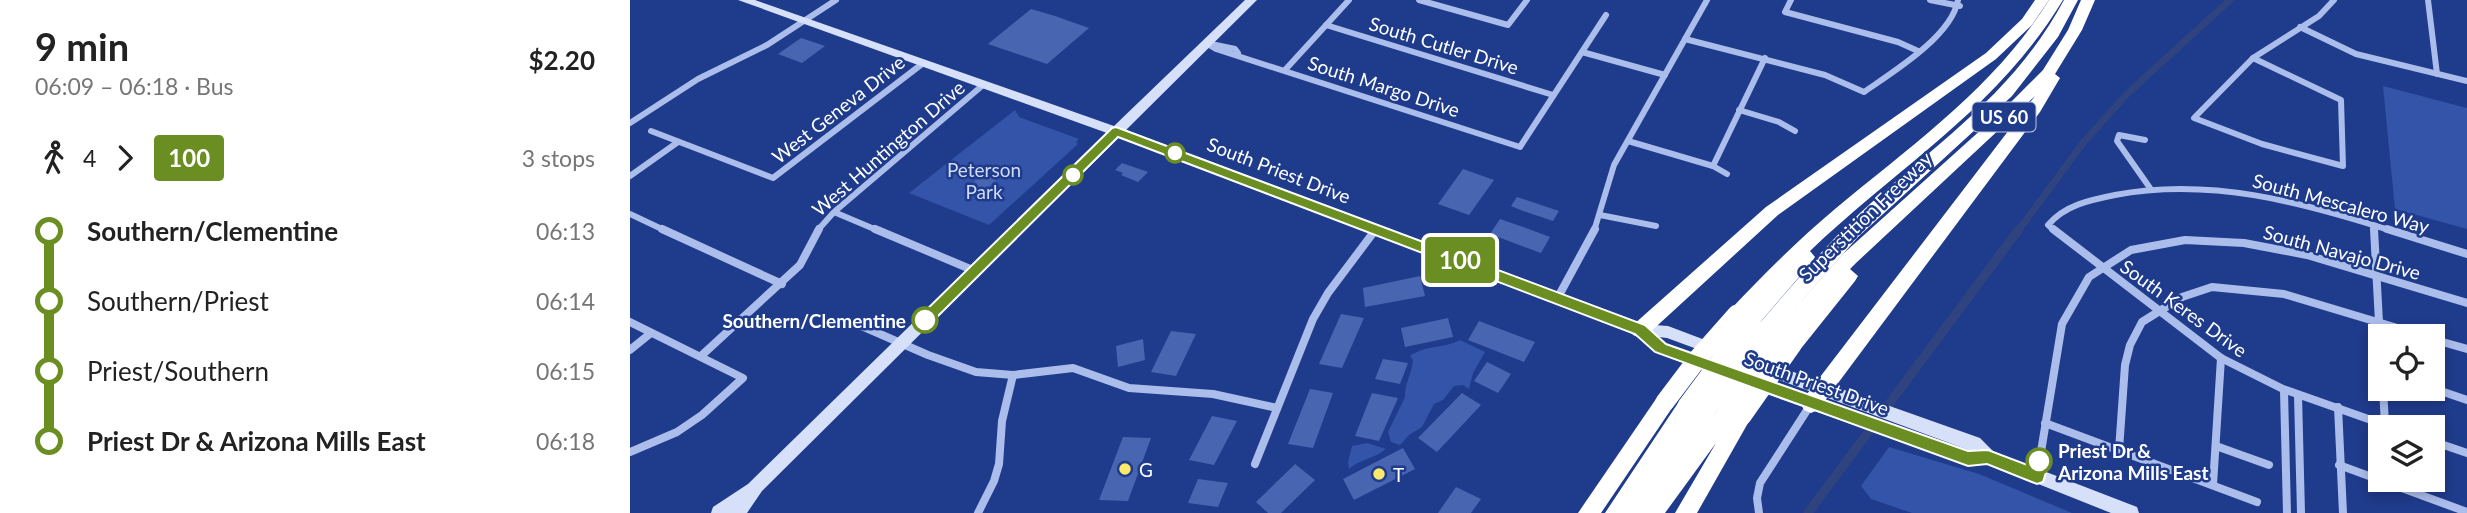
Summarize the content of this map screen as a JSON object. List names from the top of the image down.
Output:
{
  "streets": {
    "highway": ["US 60", "Superstition Freeway"],
    "main road": ["South Priest Drive"],
    "street": [
      "South Cutler Drive",
      "South Margo Drive",
      "West Geneva Drive",
      "West Huntington Drive",
      "South Mescalero Way",
      "South Navajo Drive",
      "South Keres Drive"
    ]
  },
  "crossings": [
    ["South Cutler Drive", "South Margo Drive"],
    ["West Geneva Drive", "South Priest Drive"],
    ["West Huntington Drive", "South Priest Drive"],
    ["South Priest Drive", "South Navajo Drive"],
    ["South Mescalero Way", "South Keres Drive"],
    ["South Navajo Drive", "South Keres Drive"]
  ],
  "parks": ["Peterson Park"],
  "places": [
    "Southern/Clementine",
    "Priest Dr & Arizona Mills East",
    "G",
    "T"
  ],
  "lines": ["bus line 100"],
  "page": {
    "heading": ["9 min", "06:09 – 06:18 · Bus", "$2.20"],
    "on_map": "100",
    "legs": ["4", "100", "3 stops"],
    "list": [
      {
        "name": "Southern/Clementine",
        "value": "06:13"
      },
      {
        "name": "Southern/Priest",
        "value": "06:14"
      },
      {
        "name": "Priest/Southern",
        "value": "06:15"
      },
      {
        "name": "Priest Dr & Arizona Mills East",
        "value": "06:18"
      }
    ]
  }
}
